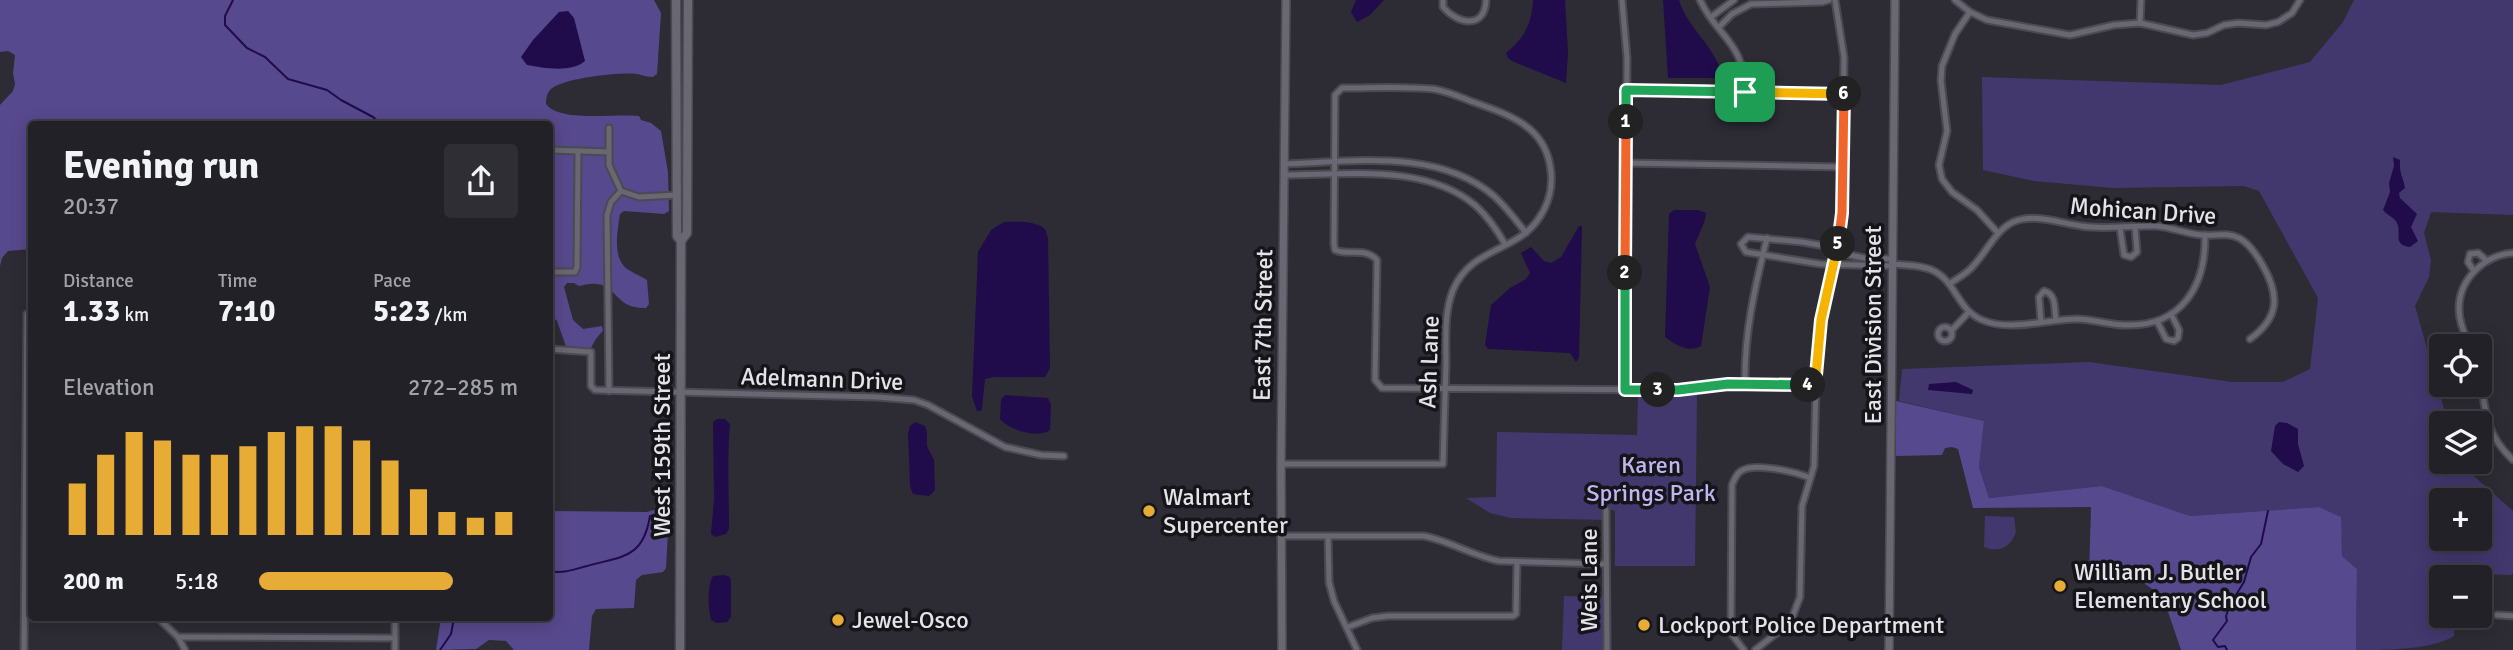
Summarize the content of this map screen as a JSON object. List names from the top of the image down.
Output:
{
  "streets": {
    "main road": ["West 159th Street"],
    "street": [
      "Mohican Drive",
      "East 7th Street",
      "East Division Street",
      "Ash Lane",
      "Adelmann Drive",
      "Weis Lane"
    ]
  },
  "crossings": [
    ["East 7th Street", "Ash Lane"],
    ["Adelmann Drive", "West 159th Street"]
  ],
  "parks": ["Karen Springs Park"],
  "places": [
    "Walmart Supercenter",
    "William J. Butler Elementary School",
    "Jewel-Osco",
    "Lockport Police Department"
  ],
  "page": {
    "pins": [
      "6",
      "1",
      "5",
      "2",
      "4",
      "3"
    ],
    "heading": ["Evening run", "20:37"],
    "stats": [
      ["Distance", "1.33 km"],
      ["Time", "7:10"],
      ["Pace", "5:23 /km"]
    ],
    "map_buttons": ["+", "−"],
    "chart": ["Elevation", "272–285 m"],
    "list": [
      {
        "name": "200 m",
        "note": "5:18"
      }
    ]
  }
}
